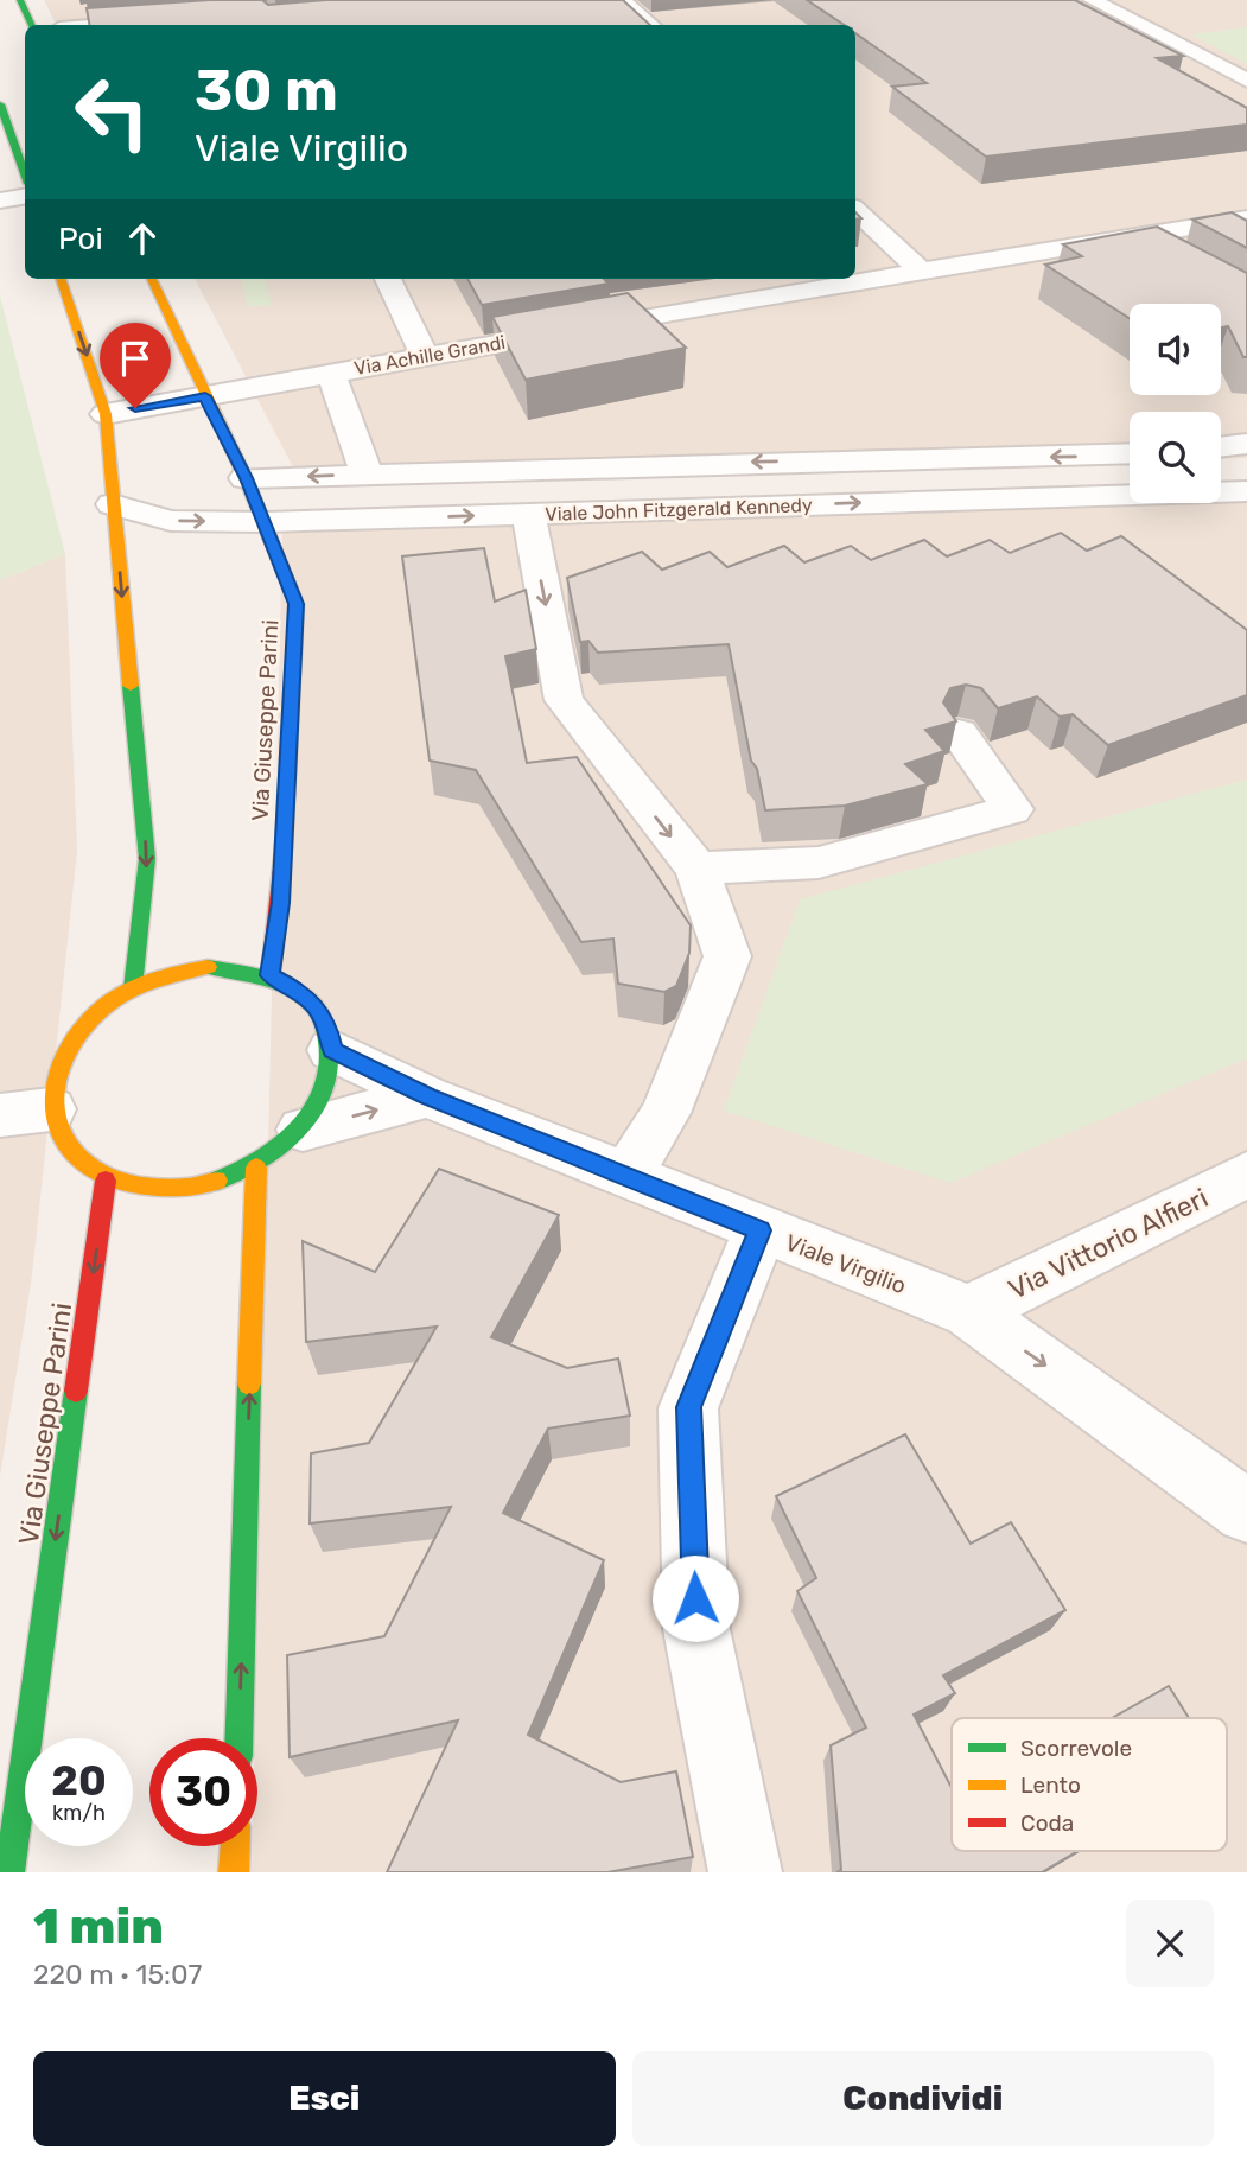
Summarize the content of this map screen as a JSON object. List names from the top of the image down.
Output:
{
  "streets": {
    "street": [
      "Via Achille Grandi",
      "Viale John Fitzgerald Kennedy",
      "Via Giuseppe Parini",
      "Via Vittorio Alfieri",
      "Viale Virgilio"
    ]
  },
  "crossings": [
    ["Via Achille Grandi", "Via Giuseppe Parini"],
    ["Viale John Fitzgerald Kennedy", "Via Giuseppe Parini"],
    ["Via Giuseppe Parini", "Viale Virgilio"],
    ["Via Vittorio Alfieri", "Viale Virgilio"]
  ],
  "one_way": ["Via Giuseppe Parini"],
  "legend": ["Scorrevole", "Lento", "Coda"],
  "page": {
    "turn": ["30 m", "Viale Virgilio"],
    "then": "Poi",
    "speed": "20 km/h",
    "limit": "30",
    "heading": ["1 min", "220 m · 15:07"],
    "buttons": ["Esci", "Condividi"]
  }
}
